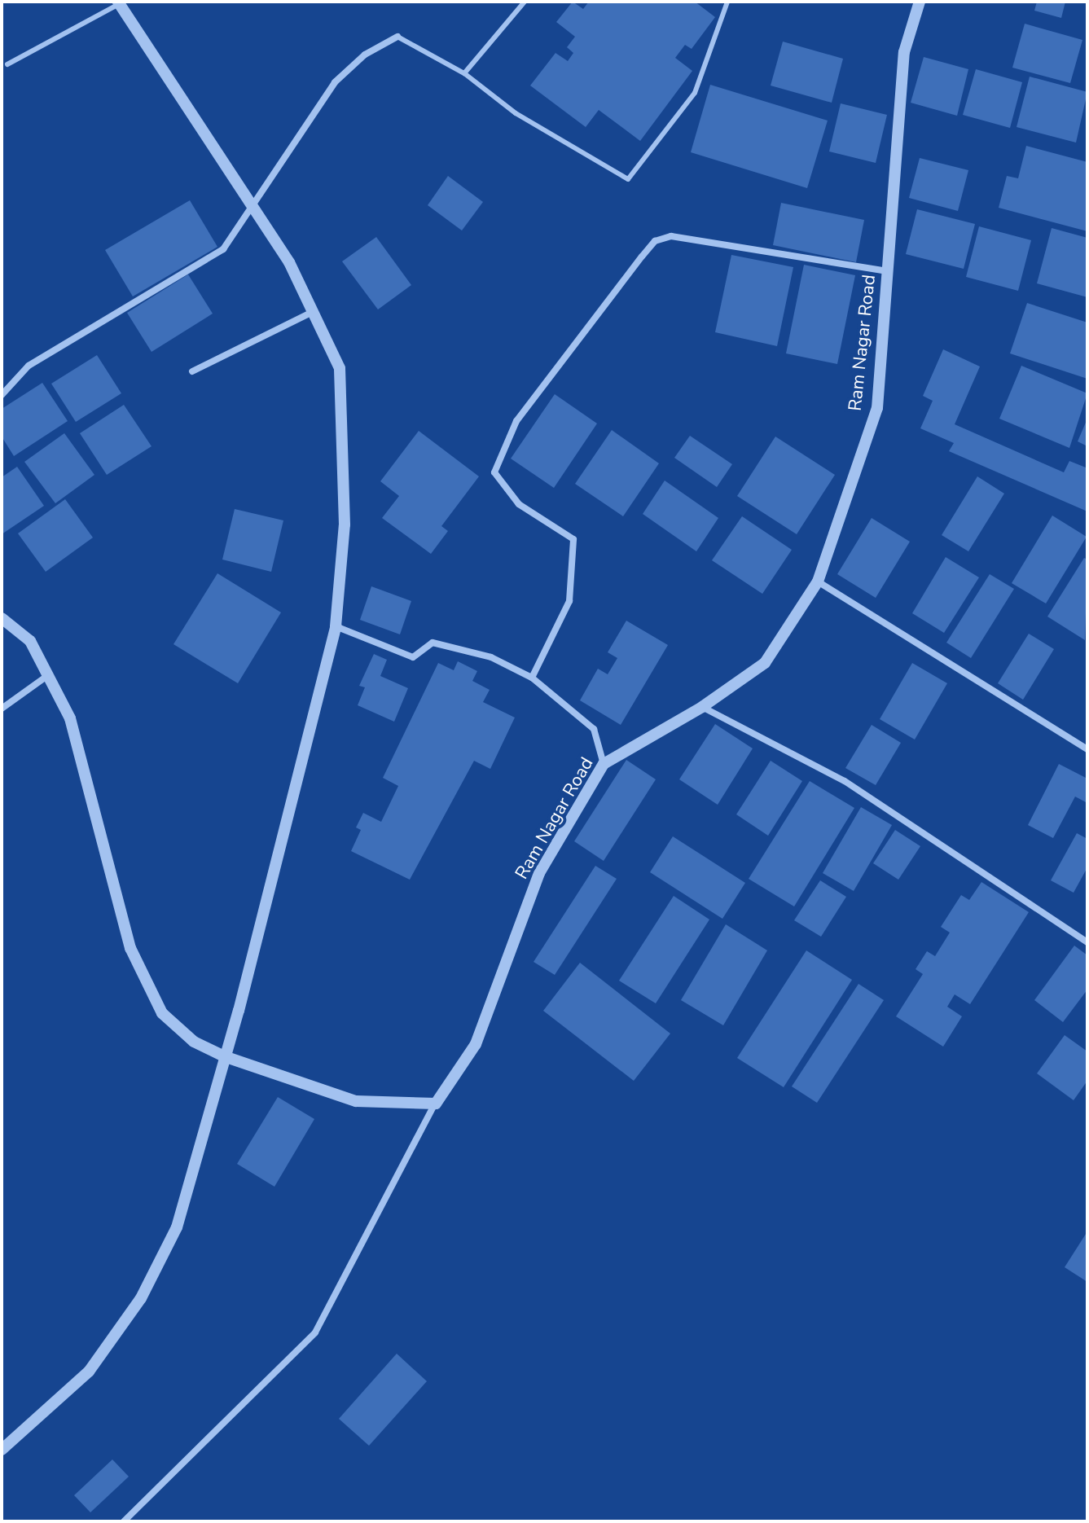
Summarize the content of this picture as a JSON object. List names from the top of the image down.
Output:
{
  "streets": {
    "street": ["Ram Nagar Road"]
  }
}
